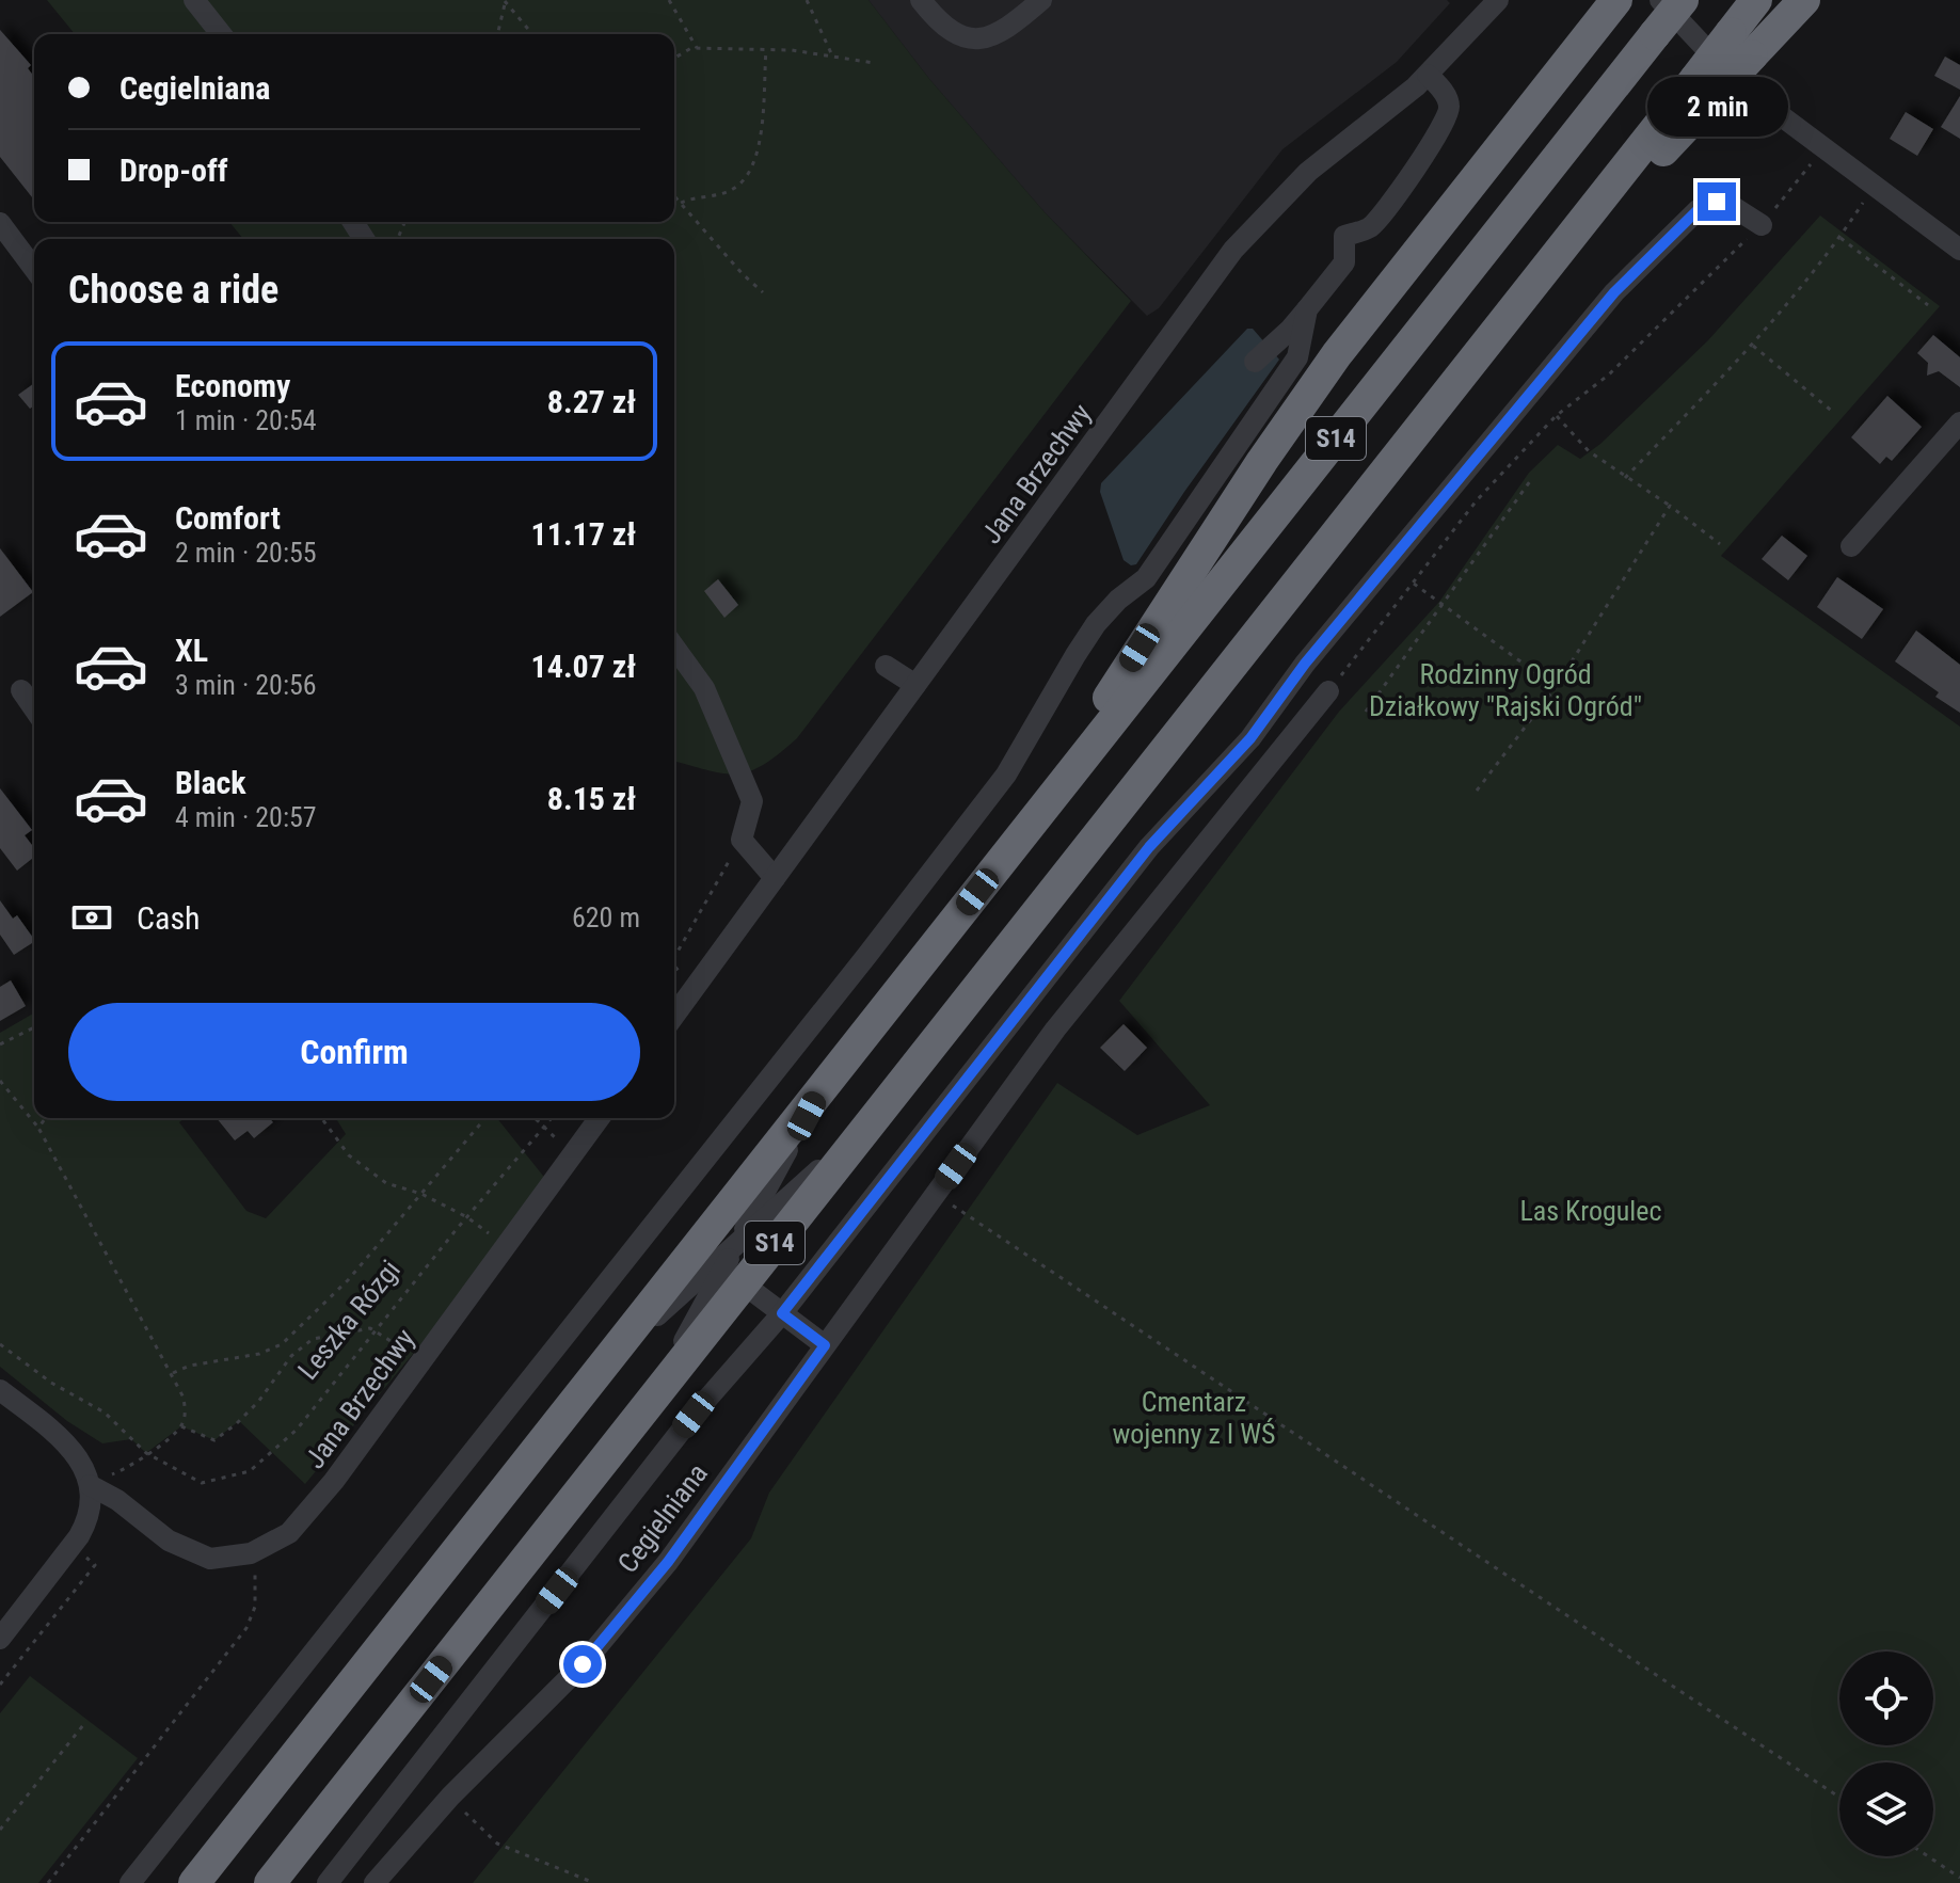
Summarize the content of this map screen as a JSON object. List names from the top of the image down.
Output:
{
  "streets": {
    "highway": ["S14"],
    "street": ["Jana Brzechwy", "Cegielniana"],
    "path": ["Leszka Rózgi"]
  },
  "parks": ["Rodzinny Ogród Działkowy \"Rajski Ogród\"", "Las Krogulec", "Cmentarz wojenny z I WŚ"],
  "page": {
    "banner": ["Cegielniana", "Drop-off"],
    "bubble": "2 min",
    "heading": "Choose a ride",
    "list": [
      {
        "name": "Economy",
        "note": "1 min · 20:54",
        "value": "8.27 zł"
      },
      {
        "name": "Comfort",
        "note": "2 min · 20:55",
        "value": "11.17 zł"
      },
      {
        "name": "XL",
        "note": "3 min · 20:56",
        "value": "14.07 zł"
      },
      {
        "name": "Black",
        "note": "4 min · 20:57",
        "value": "8.15 zł"
      }
    ],
    "pay": ["Cash", "620 m"],
    "buttons": "Confirm"
  }
}
